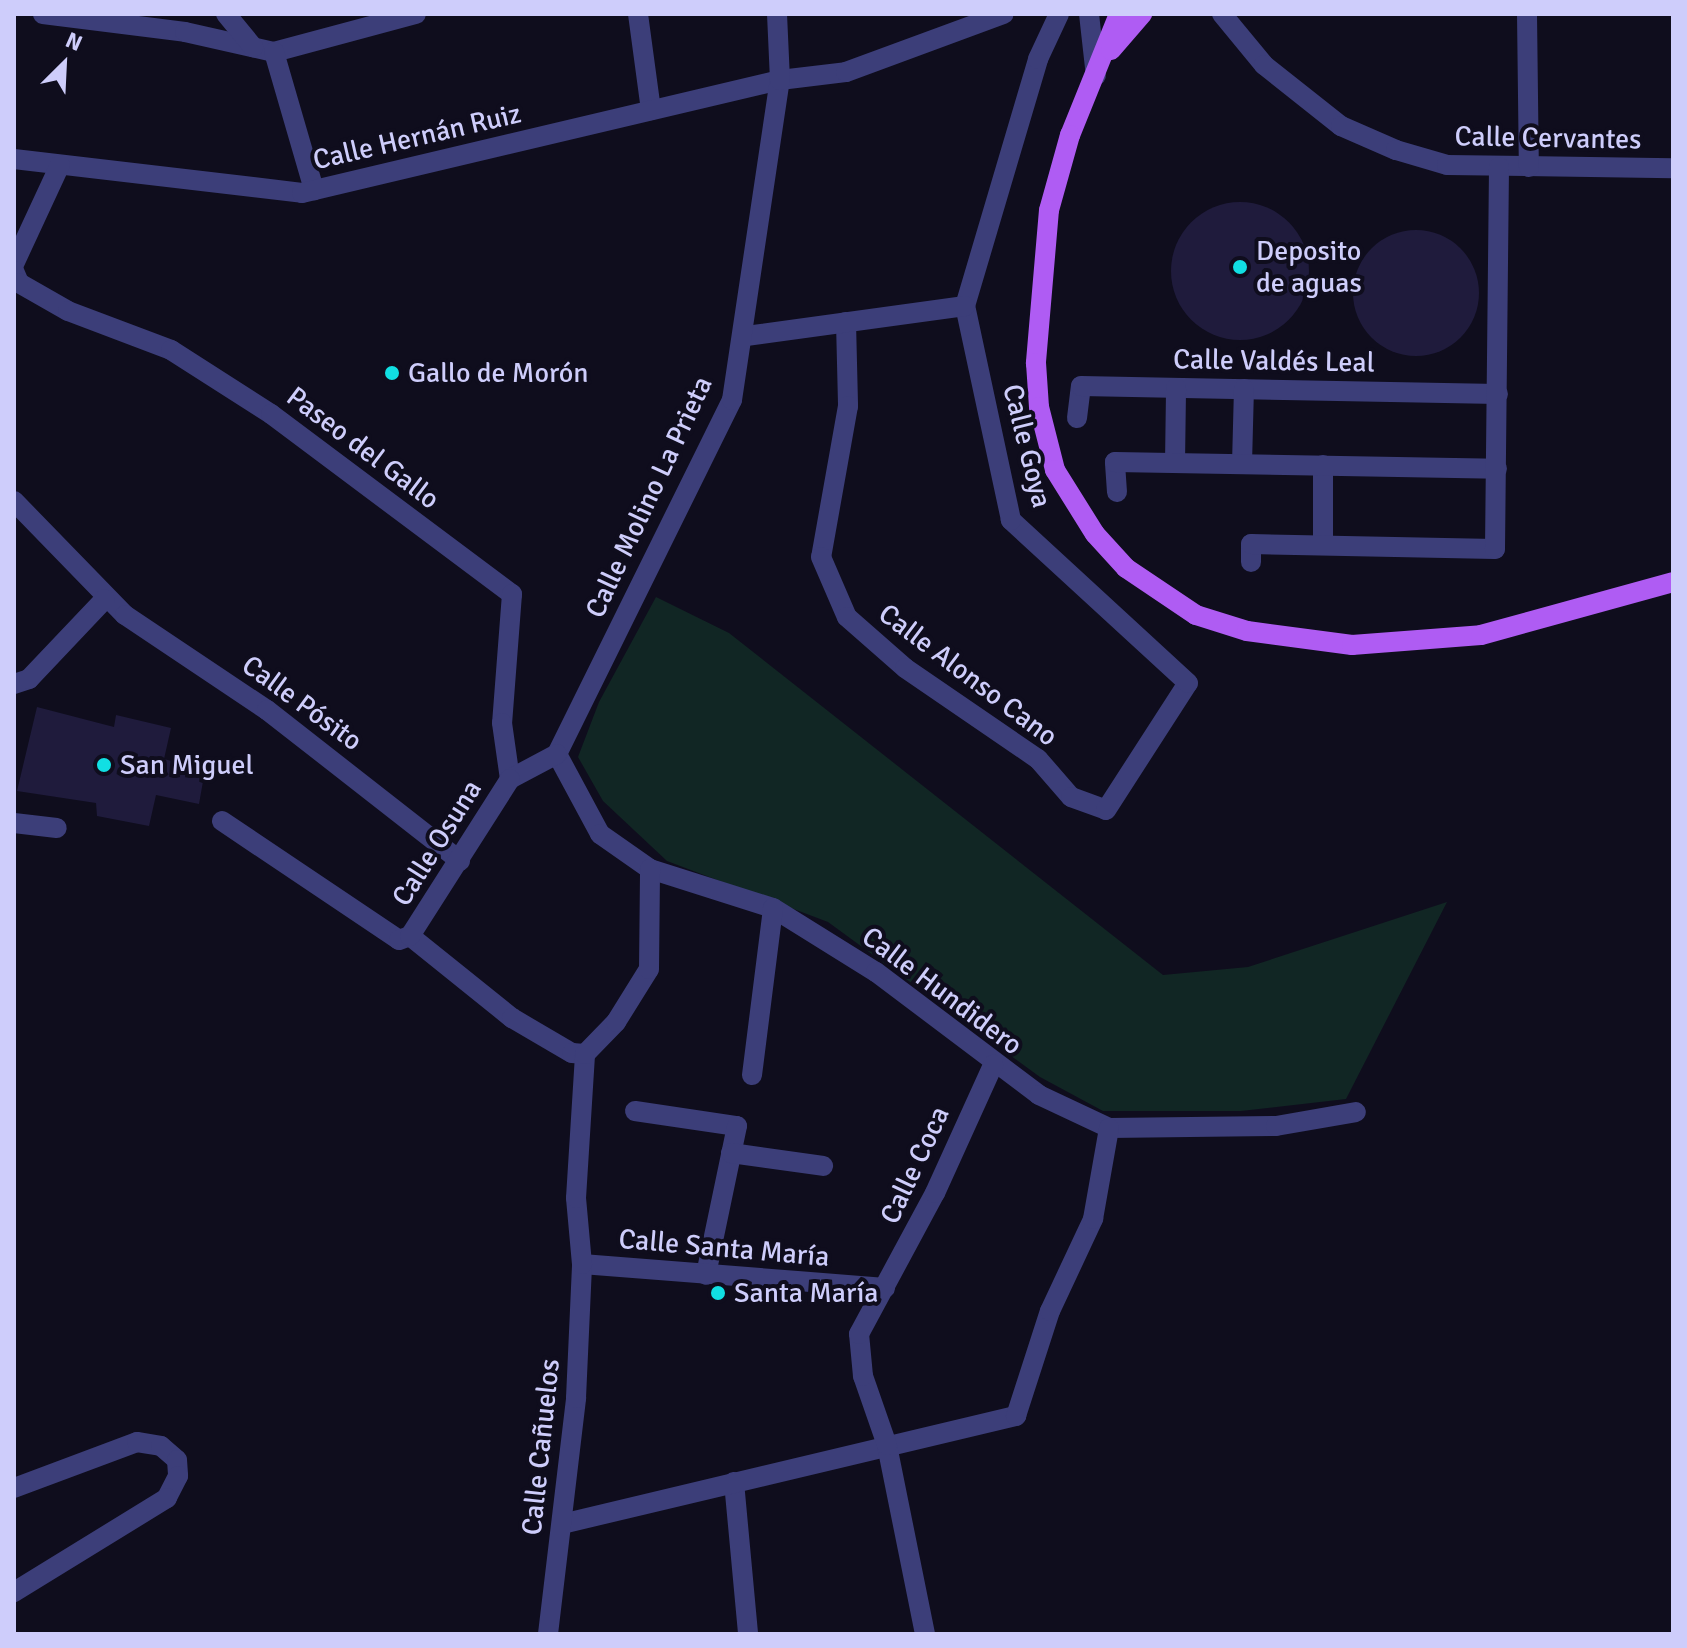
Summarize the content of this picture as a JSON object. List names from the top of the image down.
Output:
{
  "streets": {
    "street": [
      "Calle Hernán Ruiz",
      "Calle Cervantes",
      "Calle Valdés Leal",
      "Calle Goya",
      "Paseo del Gallo",
      "Calle Molino La Prieta",
      "Calle Alonso Cano",
      "Calle Pósito",
      "Calle Osuna",
      "Calle Hundidero",
      "Calle Coca",
      "Calle Santa María",
      "Calle Cañuelos"
    ]
  },
  "crossings": [
    ["Calle Hernán Ruiz", "Calle Molino La Prieta"],
    ["Calle Goya", "Calle Alonso Cano"],
    ["Paseo del Gallo", "Calle Osuna"],
    ["Calle Molino La Prieta", "Calle Hundidero"],
    ["Calle Pósito", "Calle Osuna"],
    ["Calle Hundidero", "Calle Coca"],
    ["Calle Coca", "Calle Santa María"],
    ["Calle Santa María", "Calle Cañuelos"]
  ],
  "places": [
    "Deposito de aguas",
    "Gallo de Morón",
    "San Miguel",
    "Santa María"
  ],
  "north": "top right"
}
